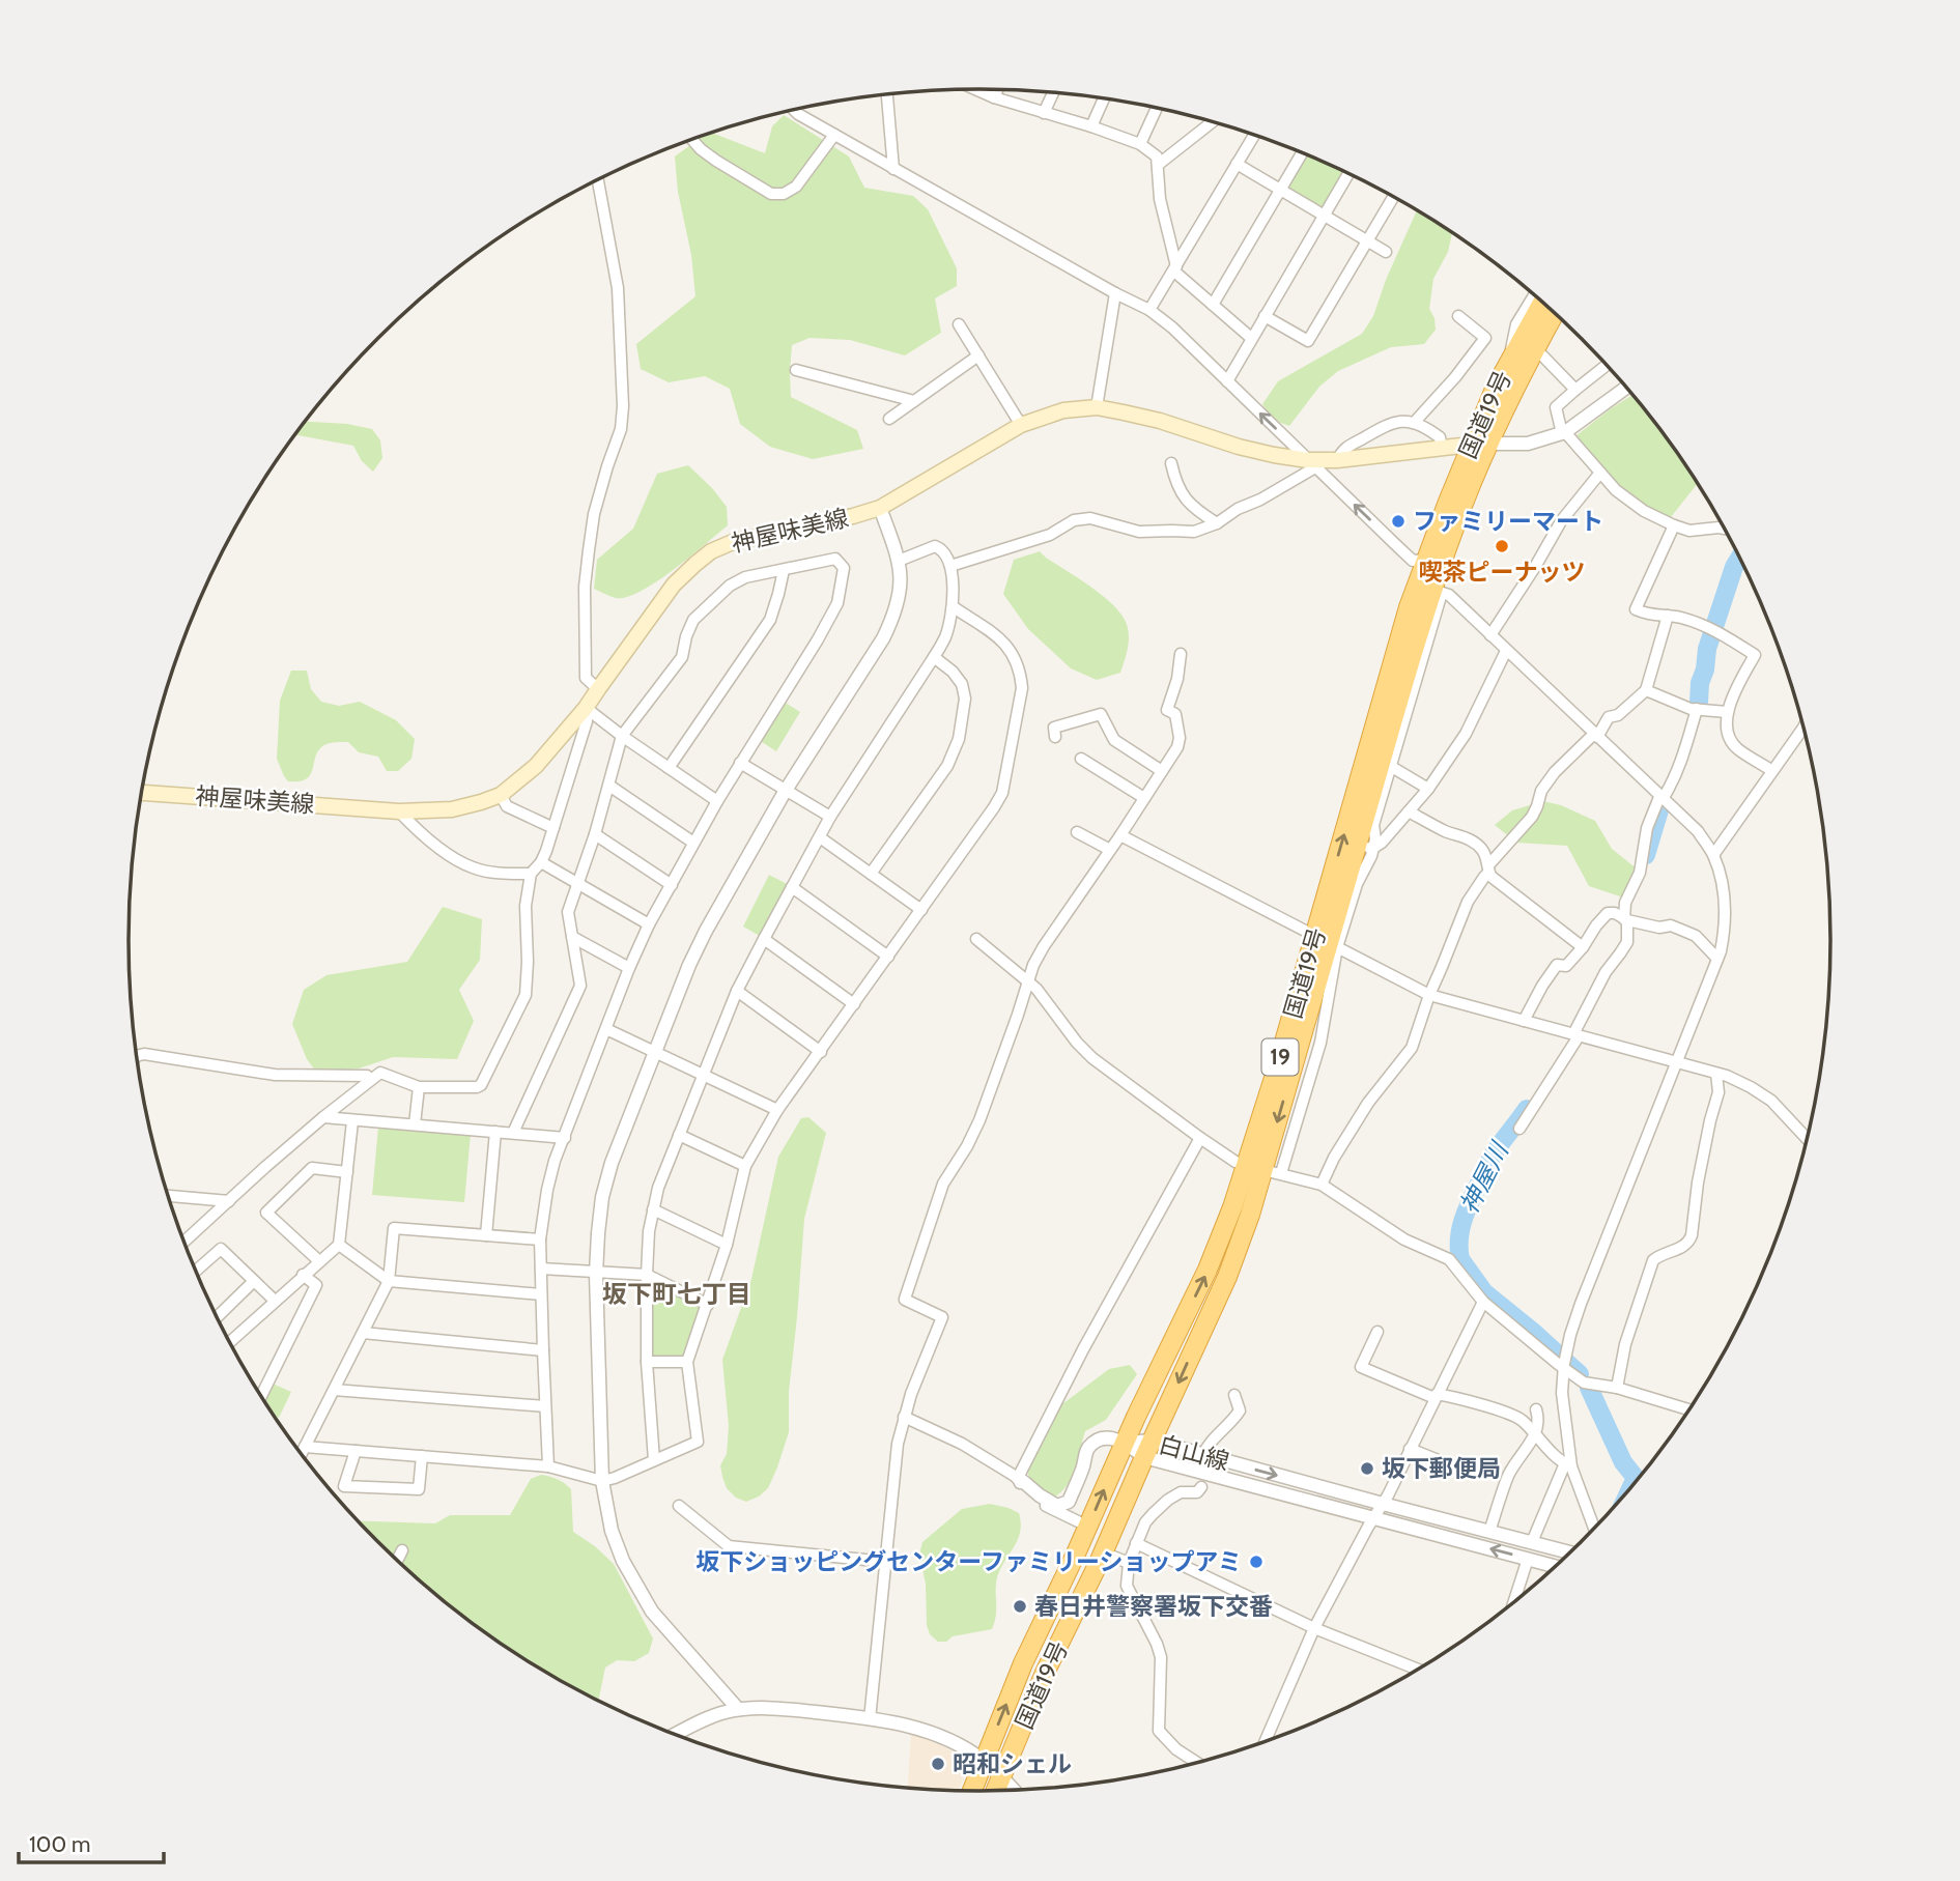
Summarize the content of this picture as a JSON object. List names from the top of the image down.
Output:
{
  "streets": {
    "highway": ["国道19号", "19"],
    "main road": ["神屋味美線"],
    "street": ["白山線"]
  },
  "crossings": [
    ["国道19号", "神屋味美線"],
    ["国道19号", "白山線"]
  ],
  "districts": ["坂下町七丁目"],
  "water": ["神屋川"],
  "places": [
    "ファミリーマート",
    "喫茶ピーナッツ",
    "坂下郵便局",
    "坂下ショッピングセンターファミリーショップアミ",
    "春日井警察署坂下交番",
    "昭和シェル"
  ],
  "scale_bar": "100 m"
}
